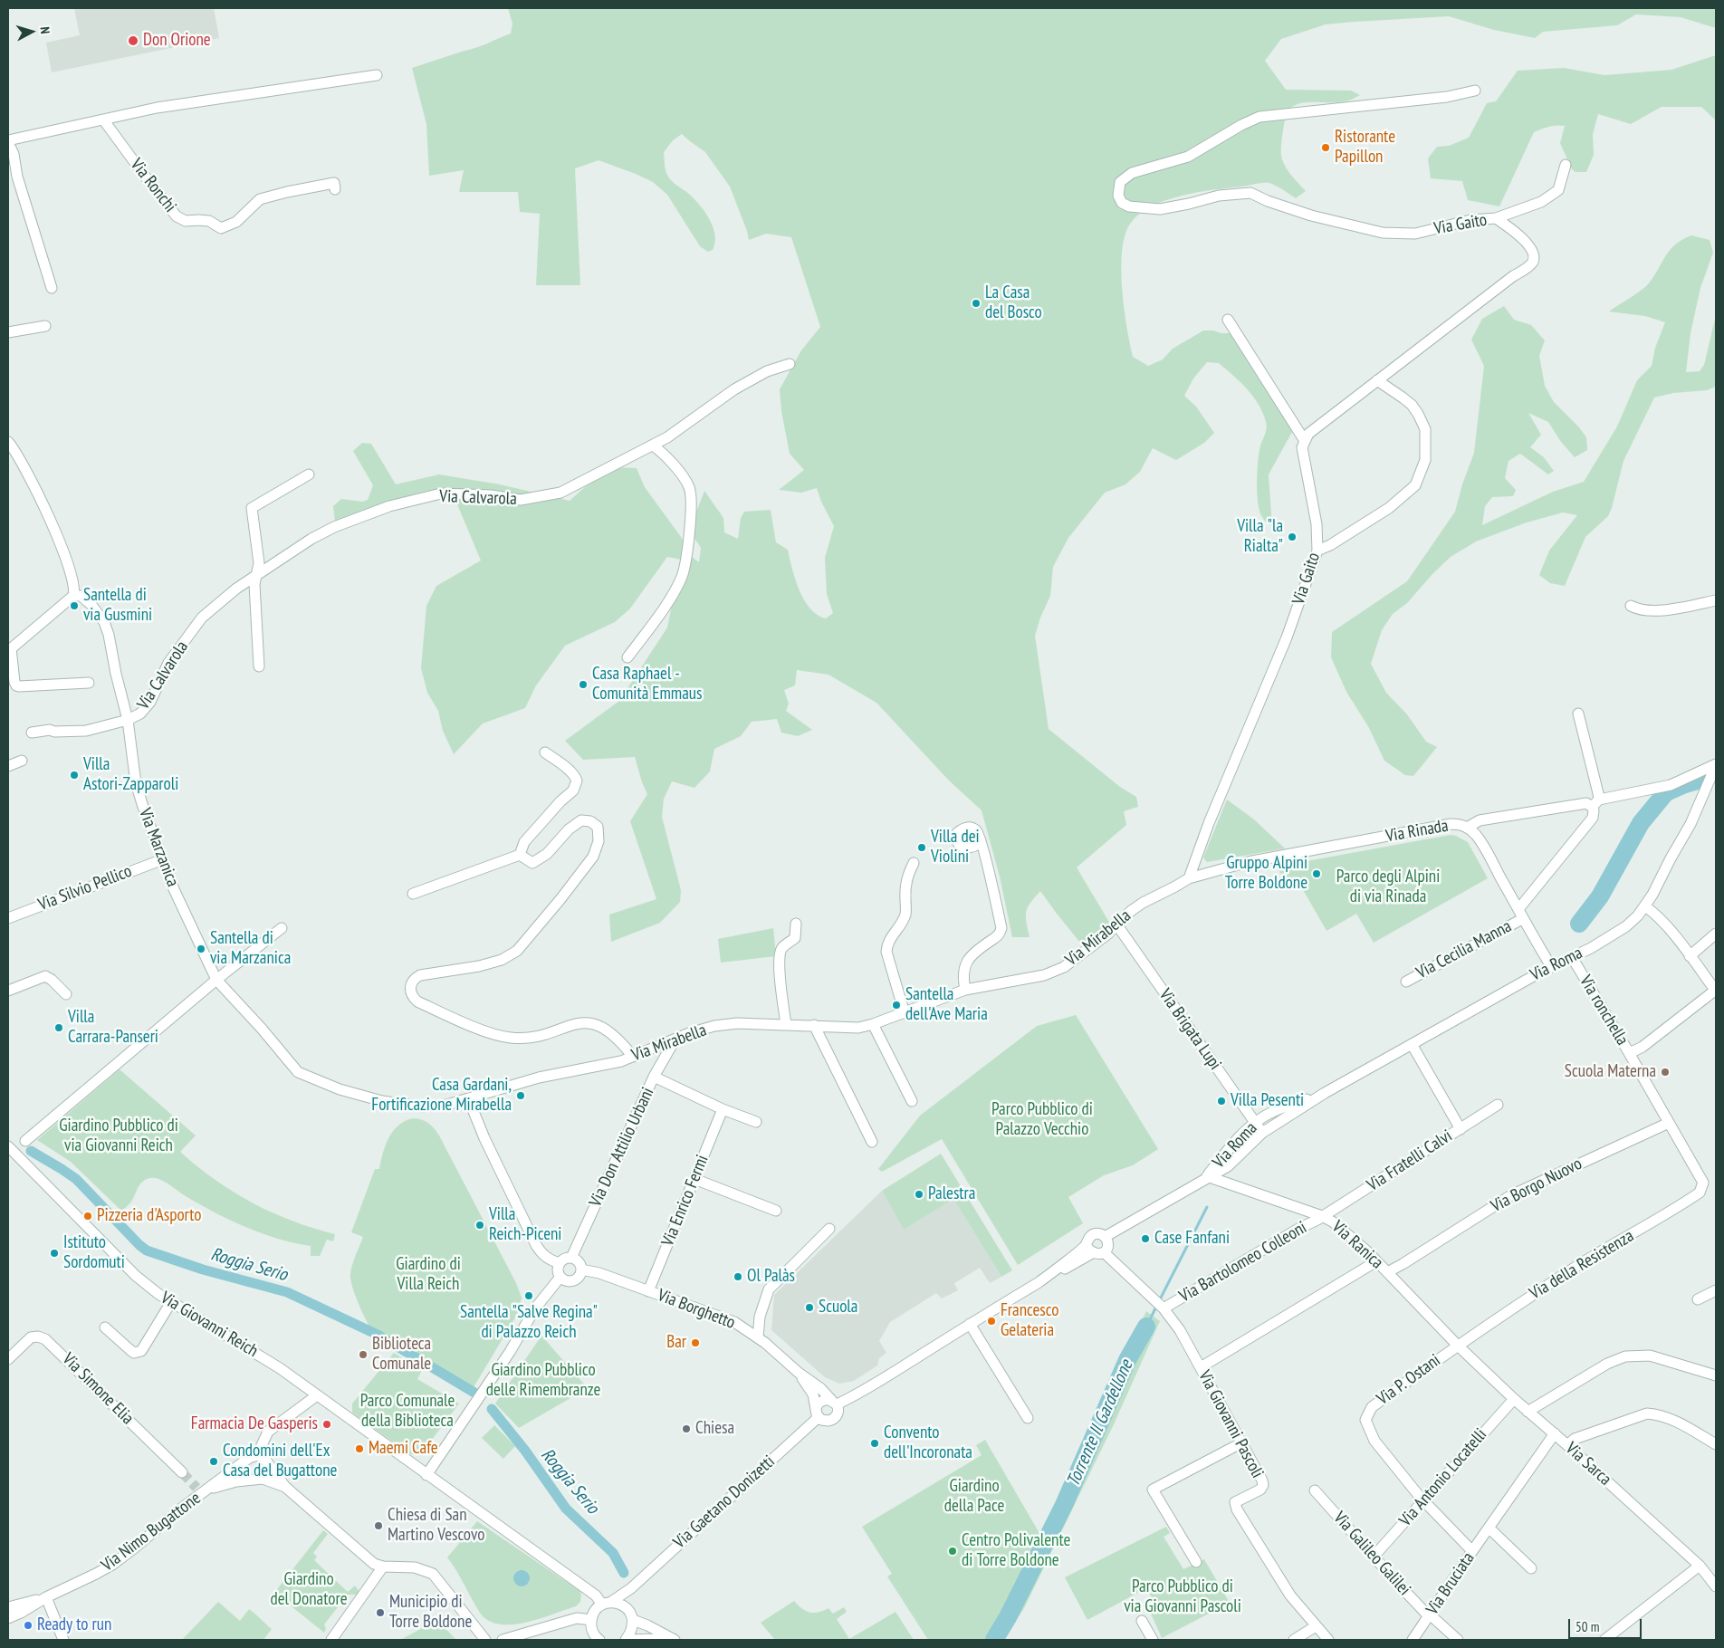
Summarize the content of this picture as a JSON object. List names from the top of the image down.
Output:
{
  "streets": {
    "street": [
      "Via Ronchi",
      "Via Gaito",
      "Via Calvarola",
      "Via Rinada",
      "Via Marzanica",
      "Via Silvio Pellico",
      "Via Mirabella",
      "Via Cecilia Manna",
      "Via Roma",
      "Via ronchella",
      "Via Brigata Lupi",
      "Via Don Attilio Urbani",
      "Via Fratelli Calvi",
      "Via Borgo Nuovo",
      "Via Enrico Fermi",
      "Via Ranica",
      "Via Bartolomeo Colleoni",
      "Via della Resistenza",
      "Via Borghetto",
      "Via Giovanni Reich",
      "Via P. Ostani",
      "Via Simone Elia",
      "Via Giovanni Pascoli",
      "Via Sarca",
      "Via Antonio Locatelli",
      "Via Gaetano Donizetti",
      "Via Nimo Bugattone",
      "Via Galileo Galilei",
      "Via Bruciata"
    ]
  },
  "crossings": [
    ["Via Gaito", "Via Rinada"],
    ["Via Gaito", "Via Mirabella"],
    ["Via Calvarola", "Via Marzanica"],
    ["Via Rinada", "Via Mirabella"],
    ["Via Rinada", "Via Cecilia Manna"],
    ["Via Rinada", "Via Roma"],
    ["Via Marzanica", "Via Silvio Pellico"],
    ["Via Marzanica", "Via Mirabella"],
    ["Via Mirabella", "Via Brigata Lupi"],
    ["Via Mirabella", "Via Don Attilio Urbani"],
    ["Via Cecilia Manna", "Via Roma"],
    ["Via Roma", "Via ronchella"],
    ["Via Roma", "Via Brigata Lupi"],
    ["Via Roma", "Via Ranica"],
    ["Via Roma", "Via Gaetano Donizetti"],
    ["Via ronchella", "Via Borgo Nuovo"],
    ["Via ronchella", "Via della Resistenza"],
    ["Via Don Attilio Urbani", "Via Borghetto"],
    ["Via Fratelli Calvi", "Via Ranica"],
    ["Via Fratelli Calvi", "Via Bartolomeo Colleoni"],
    ["Via Borgo Nuovo", "Via Ranica"],
    ["Via Enrico Fermi", "Via Borghetto"],
    ["Via Ranica", "Via Bartolomeo Colleoni"],
    ["Via Ranica", "Via della Resistenza"],
    ["Via Ranica", "Via P. Ostani"],
    ["Via Ranica", "Via Sarca"],
    ["Via Ranica", "Via Gaetano Donizetti"],
    ["Via Bartolomeo Colleoni", "Via Giovanni Pascoli"],
    ["Via della Resistenza", "Via P. Ostani"],
    ["Via della Resistenza", "Via Sarca"],
    ["Via Borghetto", "Via Gaetano Donizetti"],
    ["Via Giovanni Reich", "Via Gaetano Donizetti"],
    ["Via P. Ostani", "Via Sarca"],
    ["Via P. Ostani", "Via Antonio Locatelli"],
    ["Via Giovanni Pascoli", "Via Gaetano Donizetti"],
    ["Via Sarca", "Via Antonio Locatelli"],
    ["Via Sarca", "Via Bruciata"],
    ["Via Antonio Locatelli", "Via Galileo Galilei"],
    ["Via Galileo Galilei", "Via Bruciata"]
  ],
  "water": ["Roggia Serio", "Torrente Il Gardellone"],
  "parks": [
    "Parco degli Alpini di via Rinada",
    "Parco Pubblico di Palazzo Vecchio",
    "Giardino Pubblico di via Giovanni Reich",
    "Giardino di Villa Reich",
    "Giardino Pubblico delle Rimembranze",
    "Parco Comunale della Biblioteca",
    "Giardino della Pace",
    "Giardino del Donatore",
    "Parco Pubblico di via Giovanni Pascoli"
  ],
  "places": [
    "Don Orione",
    "Ristorante Papillon",
    "La Casa del Bosco",
    "Villa \"la Rialta\"",
    "Santella di via Gusmini",
    "Casa Raphael - Comunità Emmaus",
    "Villa Astori-Zapparoli",
    "Villa dei Violini",
    "Gruppo Alpini Torre Boldone",
    "Santella di via Marzanica",
    "Santella dell'Ave Maria",
    "Villa Carrara-Panseri",
    "Scuola Materna",
    "Casa Gardani, Fortificazione Mirabella",
    "Villa Pesenti",
    "Palestra",
    "Pizzeria d'Asporto",
    "Villa Reich-Piceni",
    "Case Fanfani",
    "Istituto Sordomuti",
    "Ol Palàs",
    "Santella \"Salve Regina\" di Palazzo Reich",
    "Scuola",
    "Francesco Gelateria",
    "Bar",
    "Biblioteca Comunale",
    "Farmacia De Gasperis",
    "Chiesa",
    "Convento dell'Incoronata",
    "Maemi Cafe",
    "Condomini dell'Ex Casa del Bugattone",
    "Chiesa di San Martino Vescovo",
    "Centro Polivalente di Torre Boldone",
    "Municipio di Torre Boldone",
    "Ready to run"
  ],
  "scale_bar": "50 m",
  "north": "right"
}
